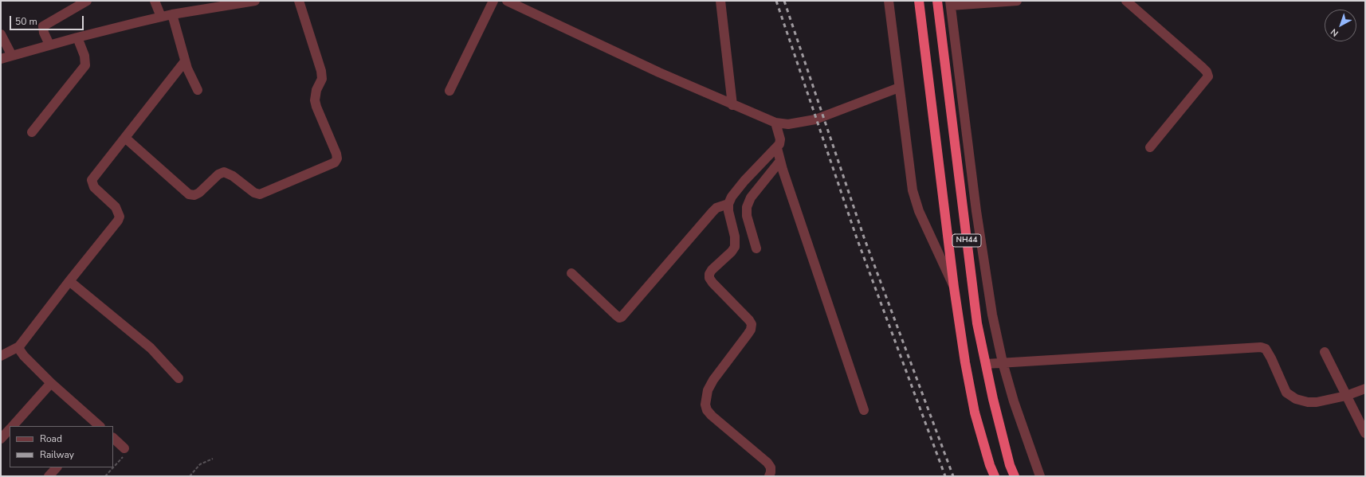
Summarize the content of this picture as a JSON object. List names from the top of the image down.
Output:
{
  "streets": {
    "highway": ["NH44"]
  },
  "legend": ["Road", "Railway"],
  "scale_bar": "50 m",
  "north": "bottom left"
}
